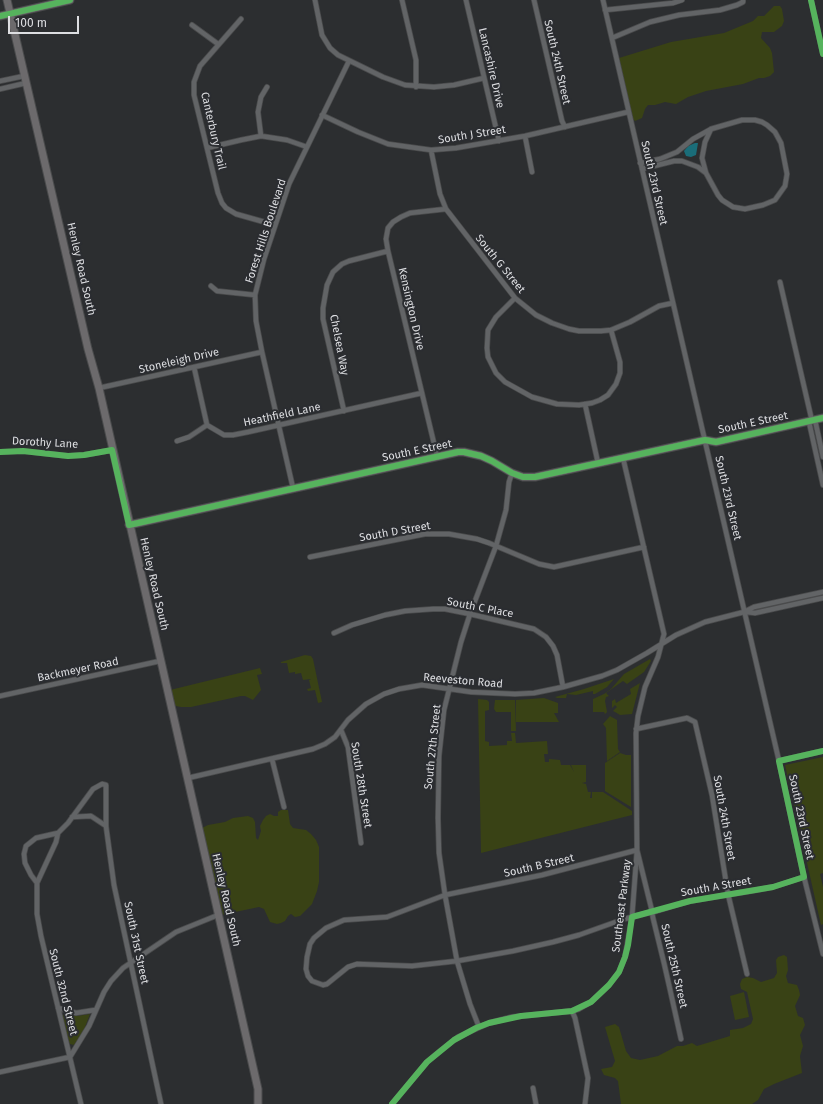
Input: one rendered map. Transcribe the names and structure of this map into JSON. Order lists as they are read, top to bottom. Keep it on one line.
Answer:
{"streets":{"street":["South 24th Street","Lancashire Drive","Canterbury Trail","South J Street","South 23rd Street","Forest Hills Boulevard","South G Street","Henley Road South","Kensington Drive","Chelsea Way","Stoneleigh Drive","Heathfield Lane","South E Street","Dorothy Lane","South D Street","South C Place","Backmeyer Road","Reeveston Road","South 27th Street","South 28th Street","South B Street","South A Street","Southeast Parkway","South 31st Street","South 25th Street","South 32nd Street"]},"crossings":[["South 24th Street","South J Street"],["South 24th Street","South A Street"],["South 24th Street","Southeast Parkway"],["Lancashire Drive","South J Street"],["Canterbury Trail","Forest Hills Boulevard"],["South J Street","South 23rd Street"],["South J Street","Forest Hills Boulevard"],["South J Street","South G Street"],["South 23rd Street","South G Street"],["South 23rd Street","South E Street"],["South 23rd Street","Reeveston Road"],["South 23rd Street","South A Street"],["Forest Hills Boulevard","Stoneleigh Drive"],["Forest Hills Boulevard","Heathfield Lane"],["Forest Hills Boulevard","South E Street"],["South G Street","Kensington Drive"],["Henley Road South","Stoneleigh Drive"],["Henley Road South","South E Street"],["Henley Road South","Dorothy Lane"],["Henley Road South","Backmeyer Road"],["Henley Road South","Reeveston Road"],["Kensington Drive","Chelsea Way"],["Kensington Drive","Heathfield Lane"],["Kensington Drive","South E Street"],["Chelsea Way","Heathfield Lane"],["South E Street","South 27th Street"],["South D Street","South 27th Street"],["South C Place","Reeveston Road"],["South C Place","South 27th Street"],["Reeveston Road","South 27th Street"],["Reeveston Road","South 28th Street"],["Reeveston Road","Southeast Parkway"],["South 27th Street","South B Street"],["South 27th Street","South A Street"],["South 27th Street","Southeast Parkway"],["South B Street","South A Street"],["South B Street","Southeast Parkway"],["South B Street","South 25th Street"],["South A Street","Southeast Parkway"],["South A Street","South 25th Street"],["Southeast Parkway","South 25th Street"],["South 31st Street","South 32nd Street"]],"scale_bar":"100 m"}
